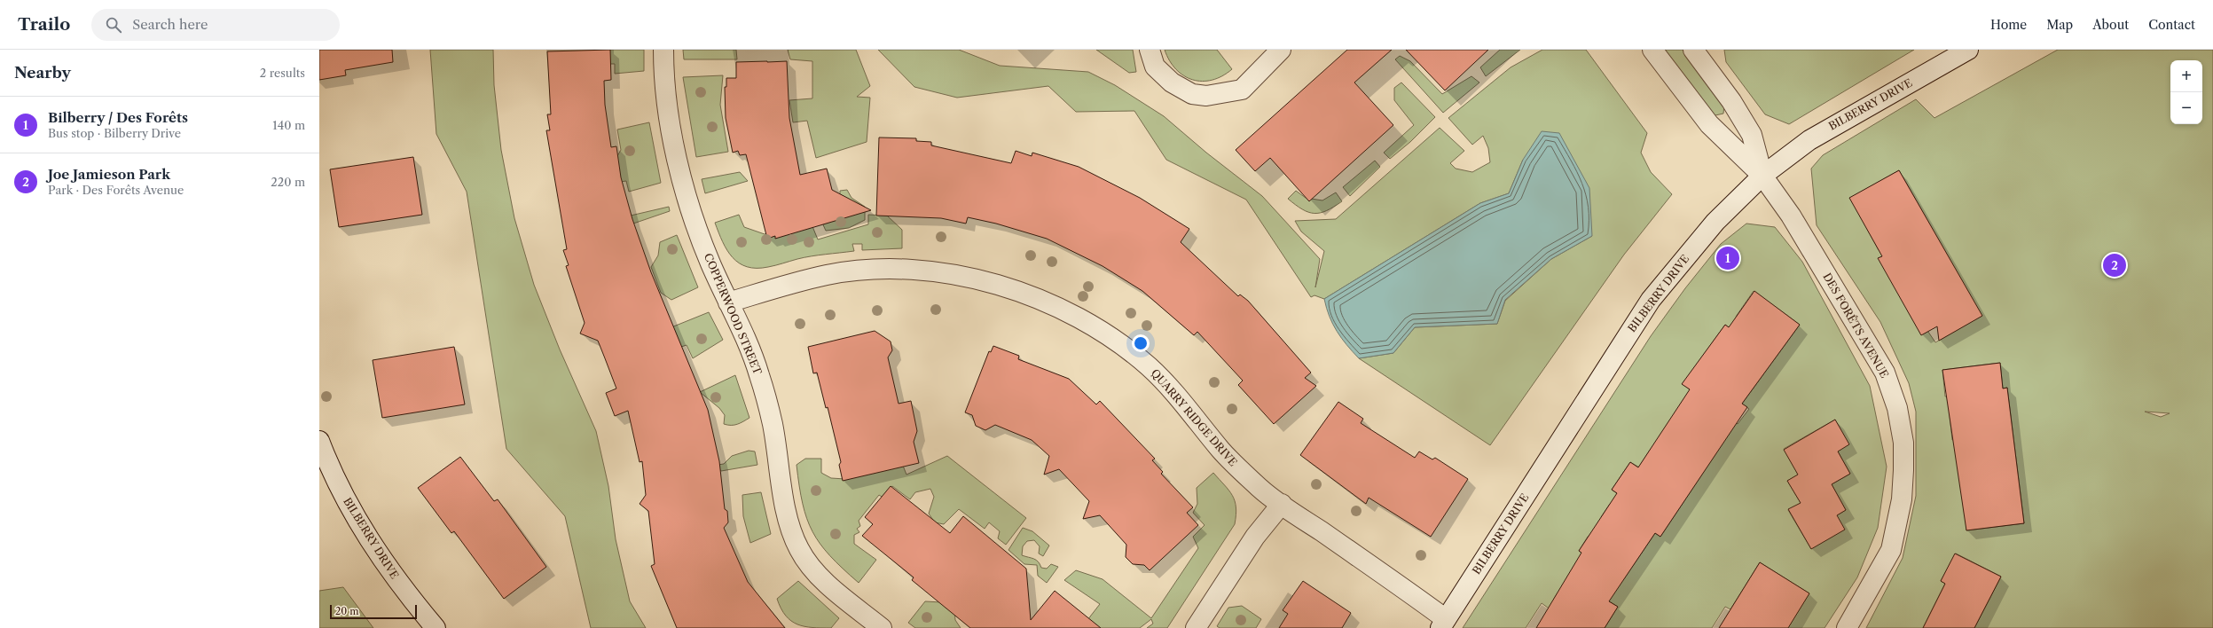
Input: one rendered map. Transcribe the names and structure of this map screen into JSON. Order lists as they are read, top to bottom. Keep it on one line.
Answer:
{"streets":{"street":["BILBERRY DRIVE","COPPERWOOD STREET","DES FORÊTS AVENUE","QUARRY RIDGE DRIVE"]},"crossings":[["BILBERRY DRIVE","DES FORÊTS AVENUE"],["BILBERRY DRIVE","QUARRY RIDGE DRIVE"],["COPPERWOOD STREET","QUARRY RIDGE DRIVE"]],"scale_bar":"20 m","page":{"header":"Trailo","search":"Search here","nav":["Home","Map","About","Contact"],"heading":["Nearby","2 results"],"map_buttons":["+","−"],"list":[{"mark":"1","name":"Bilberry / Des Forêts","note":"Bus stop · Bilberry Drive","value":"140 m"},{"mark":"2","name":"Joe Jamieson Park","note":"Park · Des Forêts Avenue","value":"220 m"}],"pins":["1","2"],"scale":"20 m"}}
